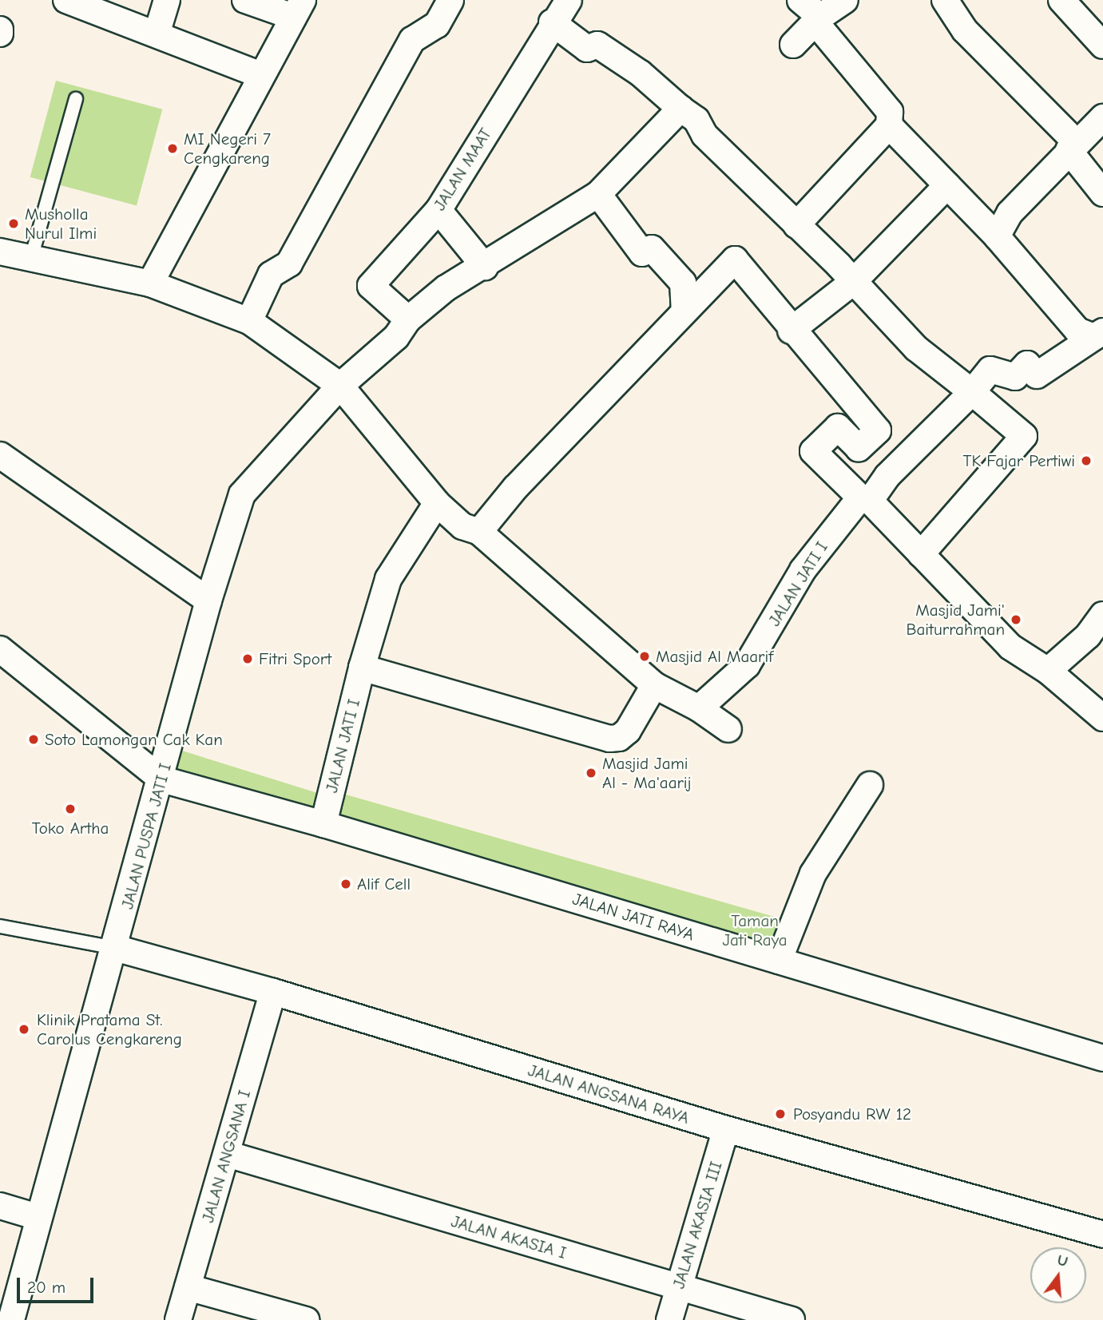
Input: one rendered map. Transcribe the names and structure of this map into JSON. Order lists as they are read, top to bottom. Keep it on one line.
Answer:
{"streets":{"street":["JALAN MAAT","JALAN JATI I","JALAN PUSPA JATI I","JALAN JATI RAYA","JALAN ANGSANA RAYA","JALAN ANGSANA I","JALAN AKASIA III","JALAN AKASIA I"]},"crossings":[["JALAN JATI I","JALAN JATI RAYA"],["JALAN PUSPA JATI I","JALAN JATI RAYA"],["JALAN PUSPA JATI I","JALAN ANGSANA RAYA"],["JALAN ANGSANA RAYA","JALAN ANGSANA I"],["JALAN ANGSANA RAYA","JALAN AKASIA III"],["JALAN ANGSANA I","JALAN AKASIA I"],["JALAN AKASIA III","JALAN AKASIA I"]],"parks":["Taman Jati Raya"],"places":["MI Negeri 7 Cengkareng","Musholla Nurul Ilmi","TK Fajar Pertiwi","Masjid Jami' Baiturrahman","Masjid Al Maarif","Fitri Sport","Soto Lamongan Cak Kan","Masjid Jami Al - Ma'aarij","Toko Artha","Alif Cell","Klinik Pratama St. Carolus Cengkareng","Posyandu RW 12"],"scale_bar":"20 m","north":"top"}
